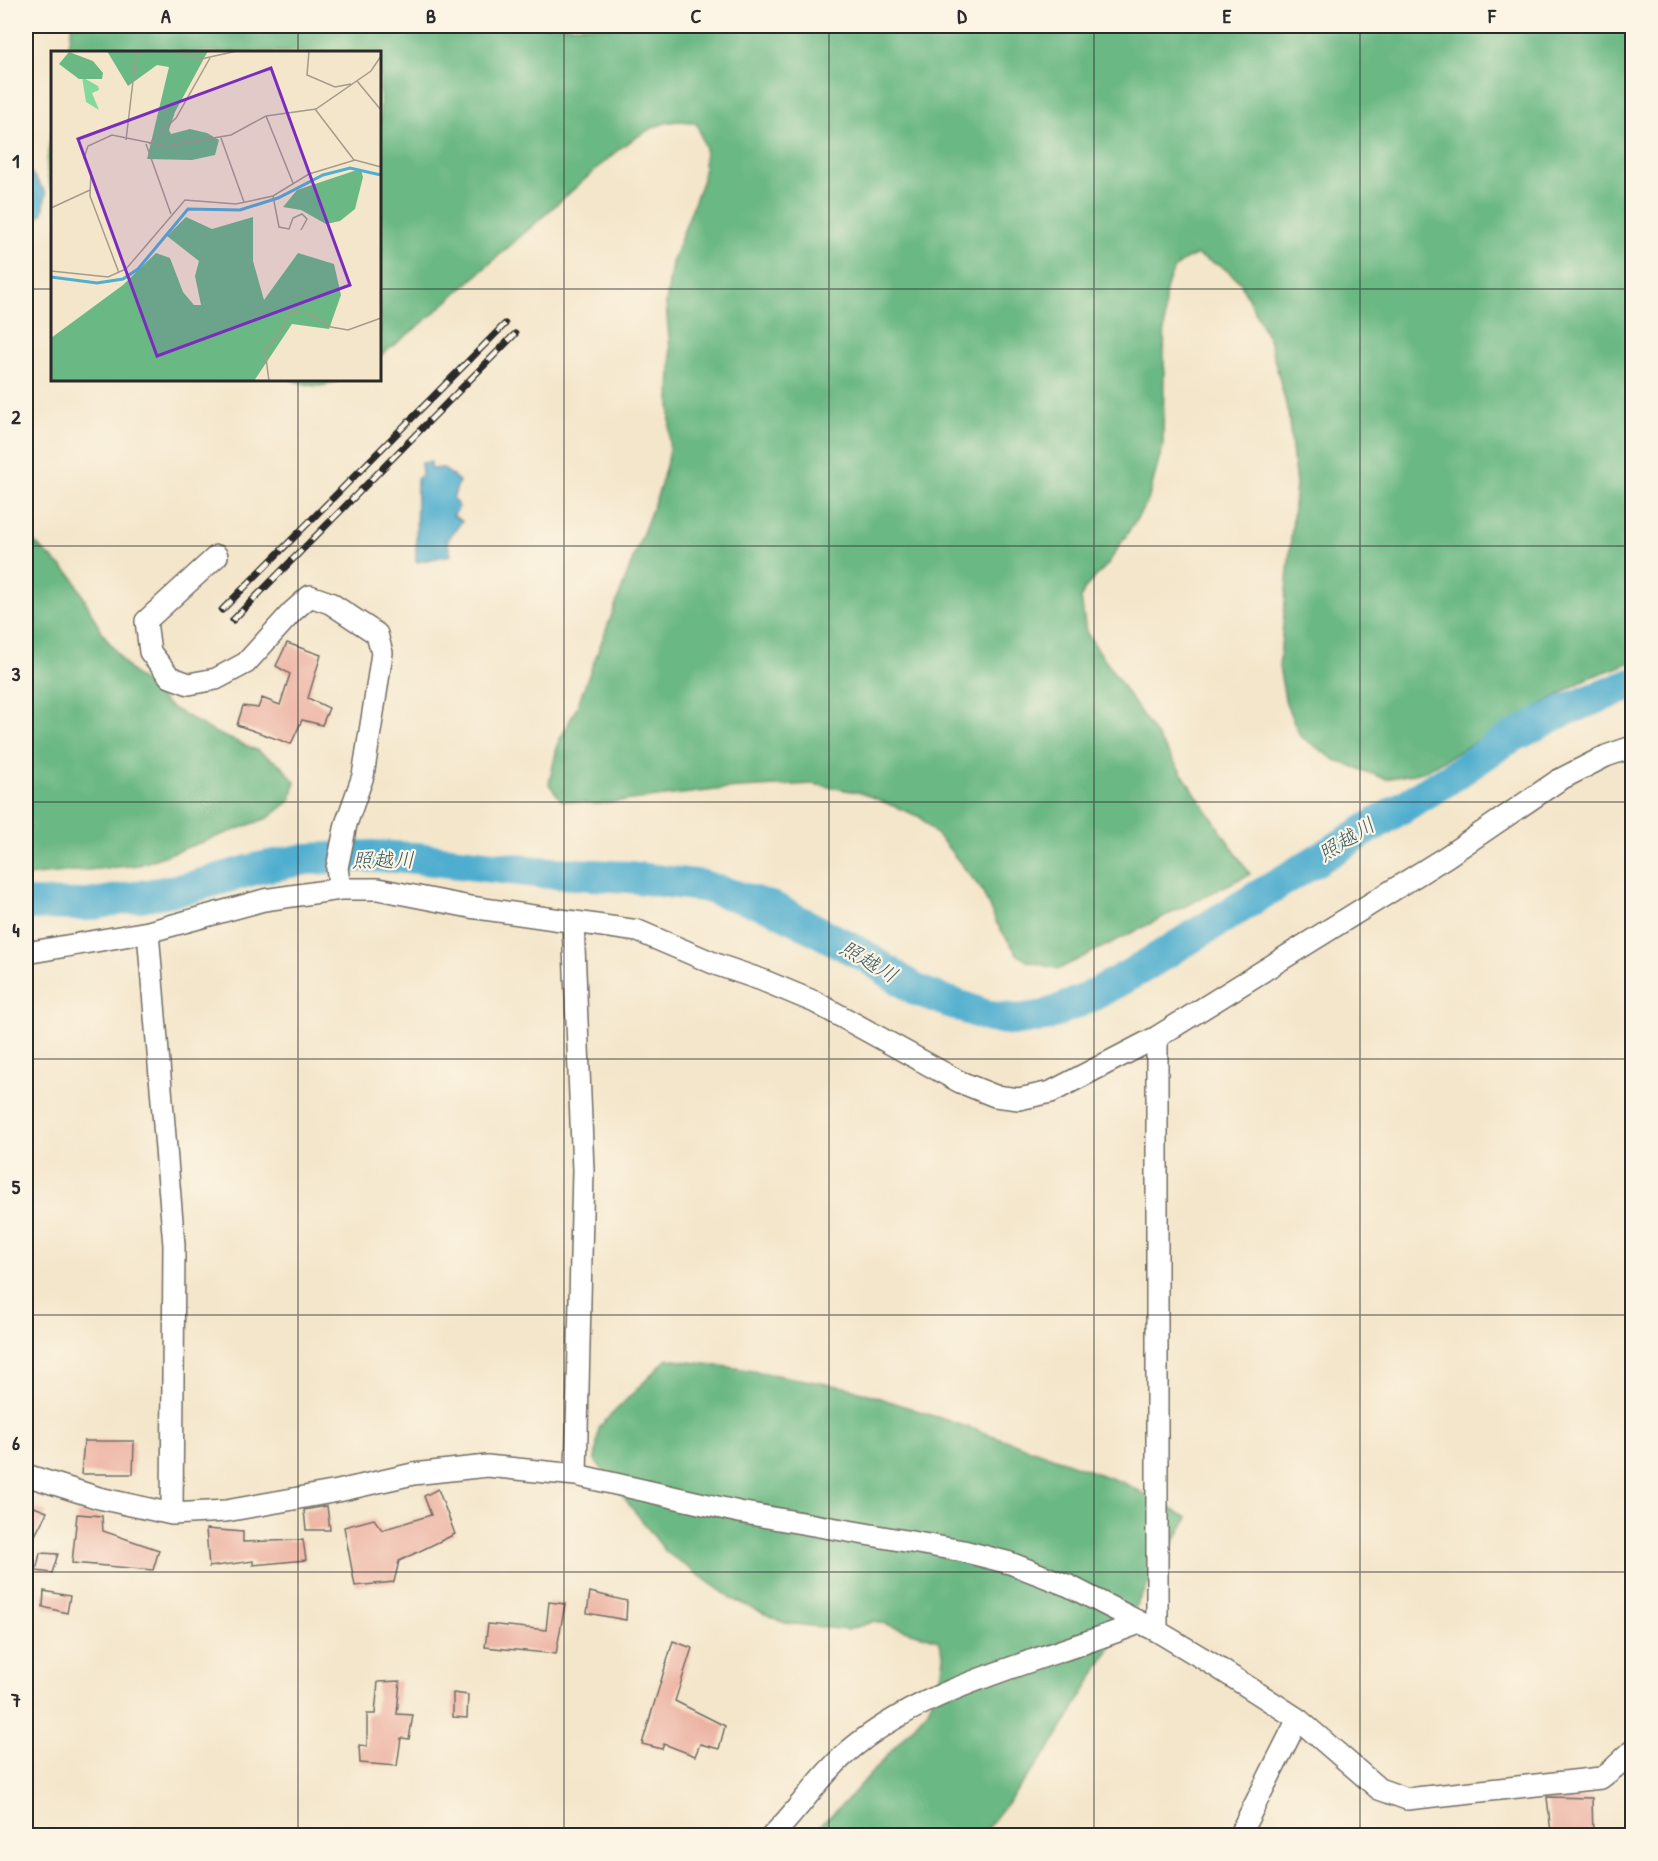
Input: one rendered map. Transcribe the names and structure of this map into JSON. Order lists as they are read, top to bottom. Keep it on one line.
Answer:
{"water":["照越川"],"grid":{"columns":["A","B","C","D","E","F"],"rows":["1","2","3","4","5","6","7"]}}
